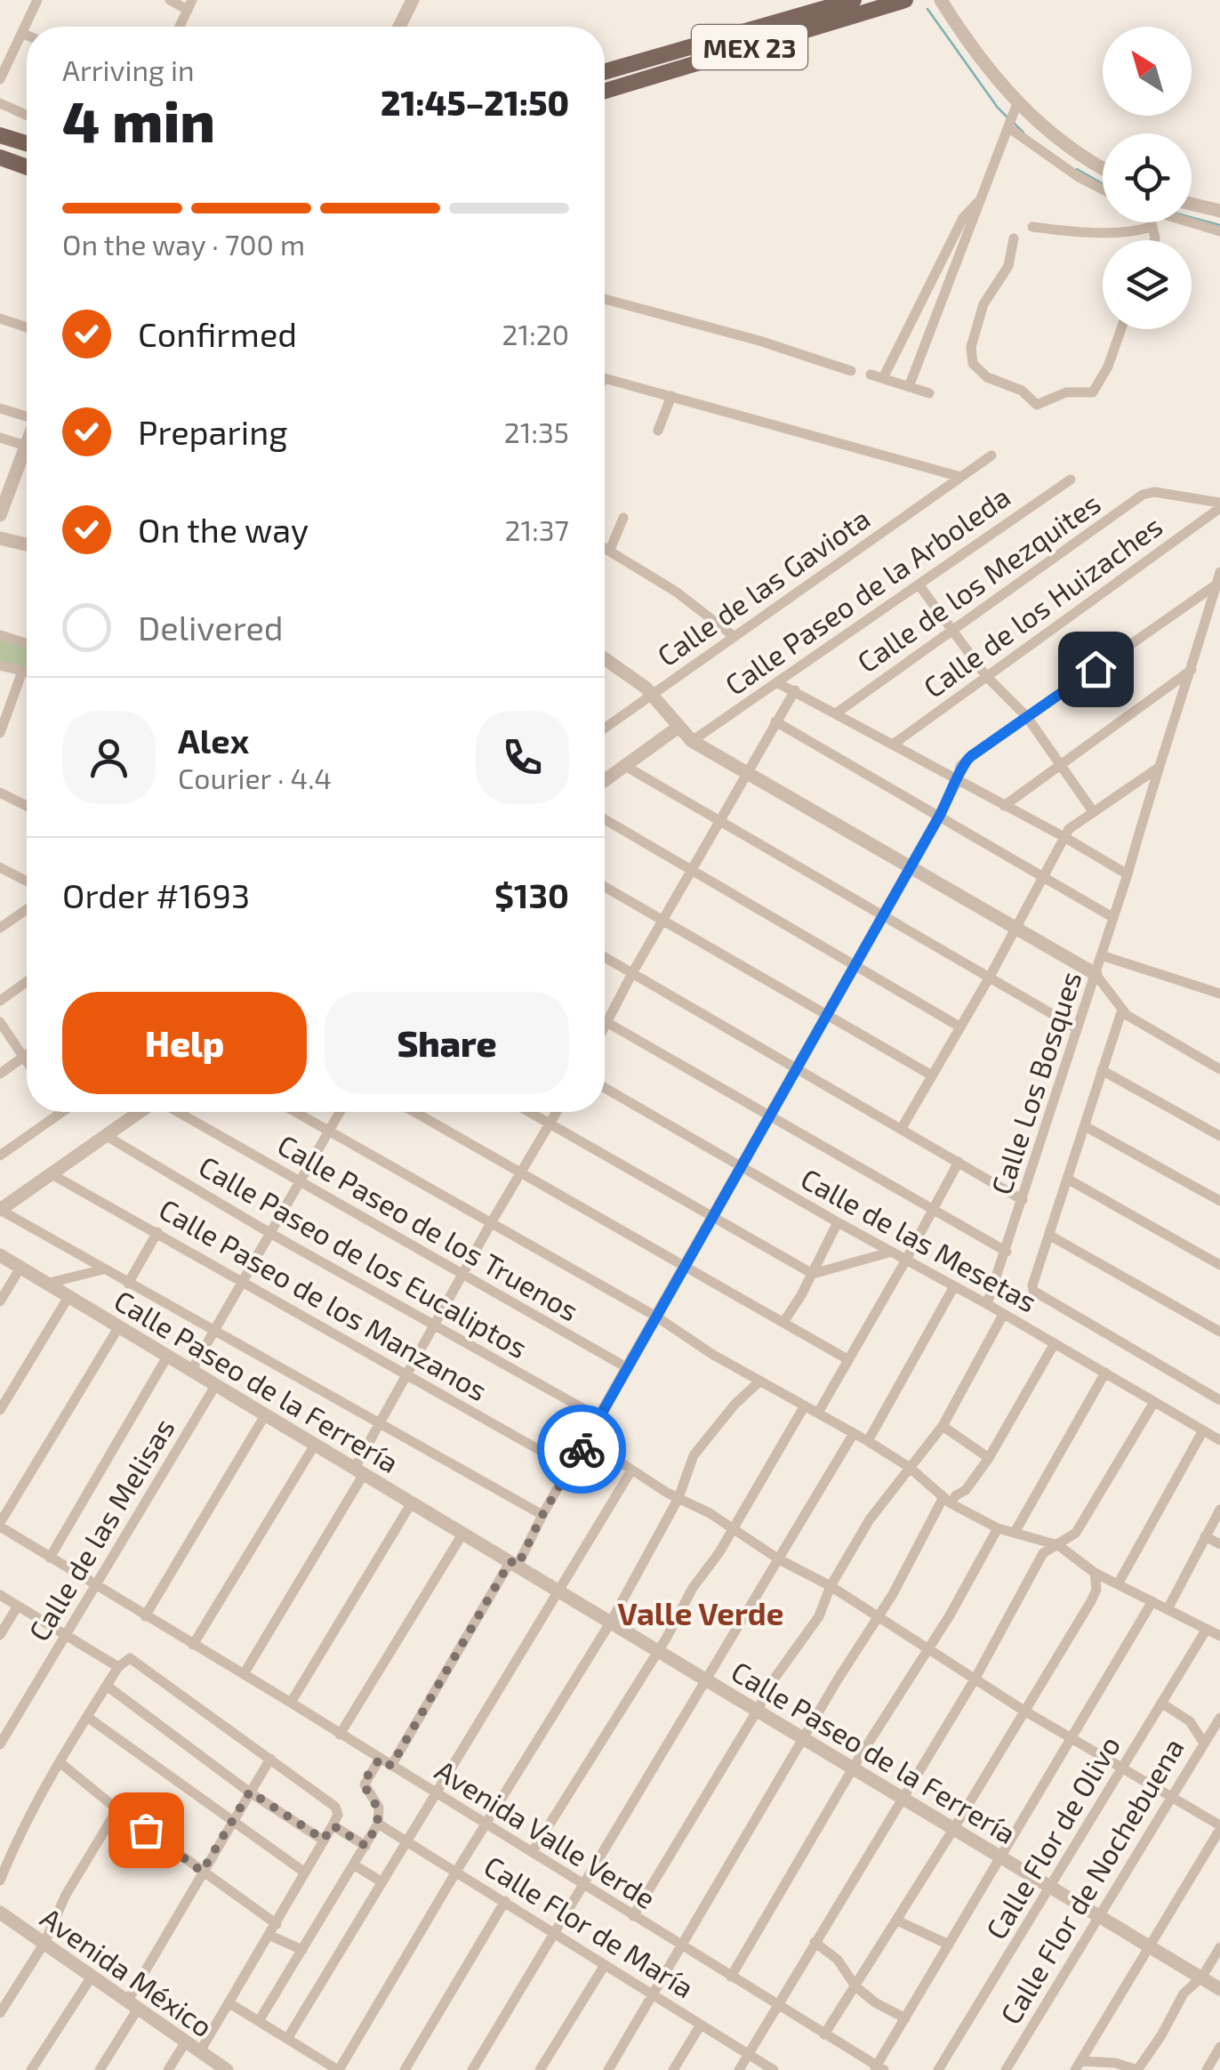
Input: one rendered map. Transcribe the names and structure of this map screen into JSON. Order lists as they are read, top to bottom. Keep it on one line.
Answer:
{"streets":{"main road":["MEX 23"],"street":["Calle de los Mezquites","Calle de las Gaviota","Calle Paseo de la Arboleda","Calle de los Huizaches","Calle Los Bosques","Calle Paseo de los Truenos","Calle de las Mesetas","Calle Paseo de los Eucaliptos","Calle Paseo de los Manzanos","Calle Paseo de la Ferrería","Calle de las Melisas","Avenida Valle Verde","Calle Flor de Olivo","Calle Flor de Nochebuena","Calle Flor de María","Avenida México"]},"crossings":[["Calle de los Mezquites","Calle de los Huizaches"],["Calle Los Bosques","Calle de las Mesetas"],["Calle Paseo de la Ferrería","Calle de las Melisas"],["Calle Paseo de la Ferrería","Calle Flor de Olivo"],["Calle Paseo de la Ferrería","Calle Flor de Nochebuena"],["Calle de las Melisas","Avenida Valle Verde"]],"districts":["Valle Verde"],"north":"top left","page":{"heading":["4 min","Arriving in","21:45–21:50"],"panel":["Alex","Courier · 4.4","Order #1693","$130"],"bar":"On the way · 700 m","list":[["Confirmed","21:20"],["Preparing","21:35"],["On the way","21:37"],"Delivered"],"buttons":["Help","Share"]}}
